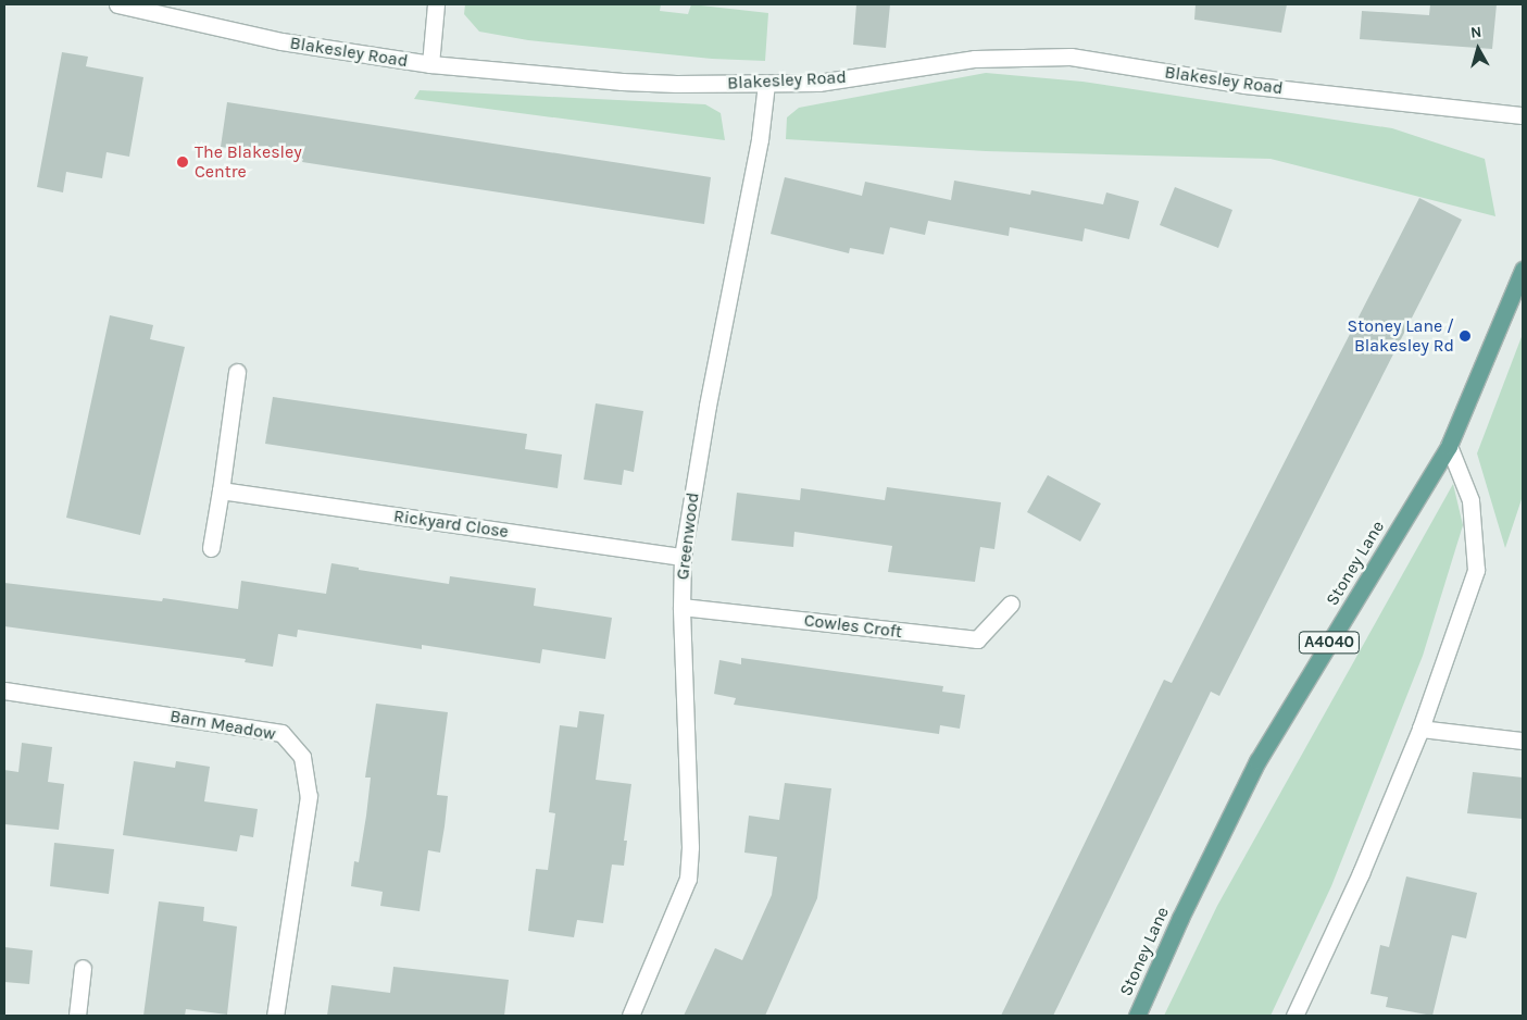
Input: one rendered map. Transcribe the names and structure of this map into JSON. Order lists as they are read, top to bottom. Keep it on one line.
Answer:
{"streets":{"main road":["Stoney Lane","A4040"],"street":["Blakesley Road","Rickyard Close","Greenwood","Cowles Croft","Barn Meadow"]},"crossings":[["Blakesley Road","Greenwood"],["Rickyard Close","Greenwood"],["Greenwood","Cowles Croft"]],"places":["The Blakesley Centre","Stoney Lane / Blakesley Rd"],"north":"top"}
